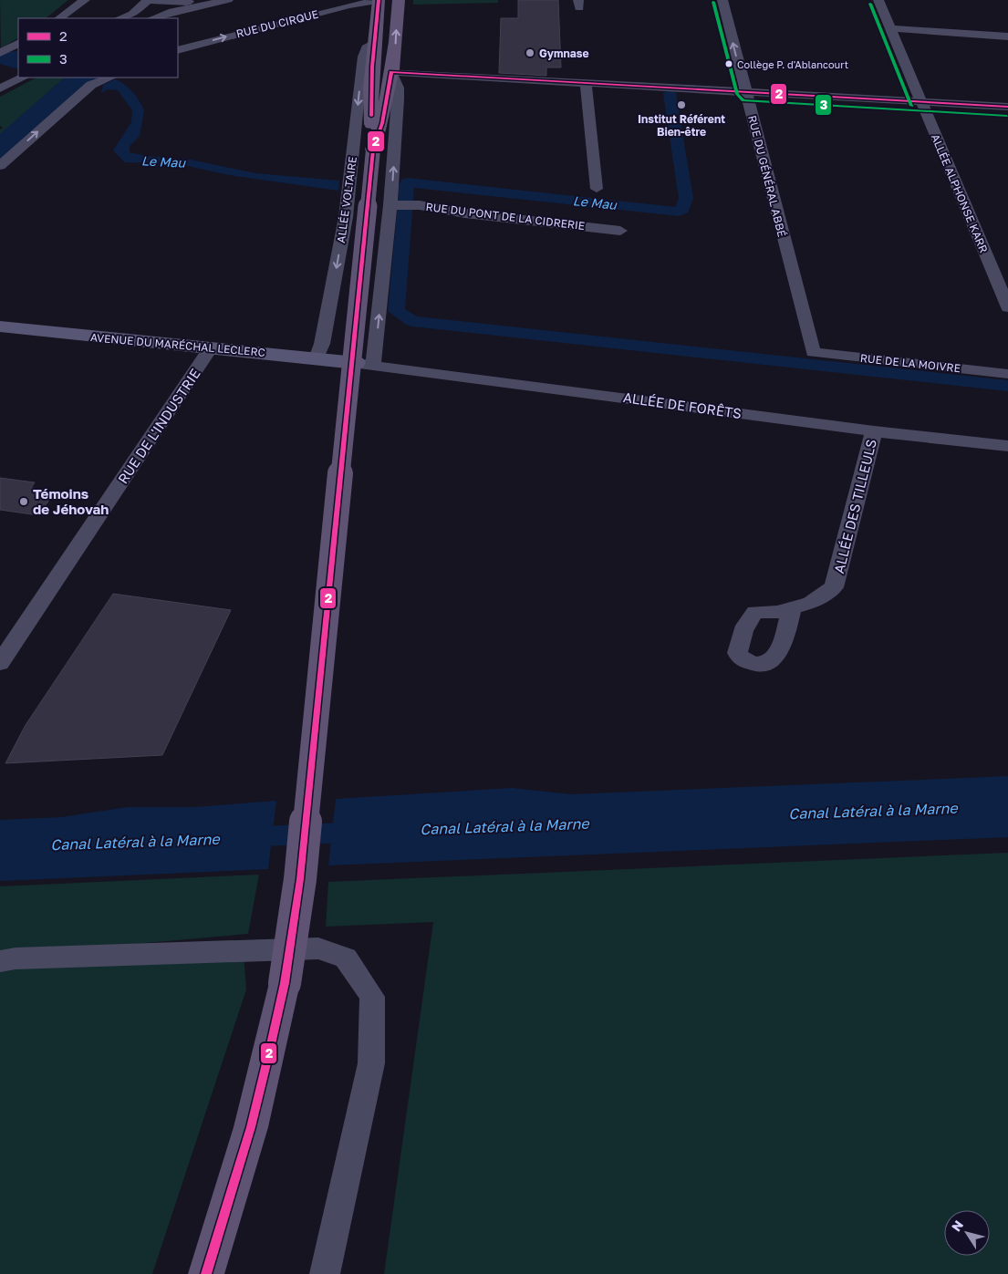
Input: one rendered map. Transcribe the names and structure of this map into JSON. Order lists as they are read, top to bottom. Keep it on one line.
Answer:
{"streets":{"main road":["ALLÉE VOLTAIRE","AVENUE DU MARÉCHAL LECLERC"],"street":["RUE DU CIRQUE","RUE DU GÉNÉRAL ABBÉ","ALLÉE ALPHONSE KARR","RUE DU PONT DE LA CIDRERIE","RUE DE LA MOIVRE","ALLÉE DE FORÊTS","RUE DE L'INDUSTRIE","ALLÉE DES TILLEULS"]},"crossings":[["RUE DU CIRQUE","ALLÉE VOLTAIRE"],["RUE DU GÉNÉRAL ABBÉ","RUE DE LA MOIVRE"],["ALLÉE VOLTAIRE","RUE DU PONT DE LA CIDRERIE"],["ALLÉE VOLTAIRE","AVENUE DU MARÉCHAL LECLERC"],["ALLÉE VOLTAIRE","ALLÉE DE FORÊTS"],["AVENUE DU MARÉCHAL LECLERC","ALLÉE DE FORÊTS"],["AVENUE DU MARÉCHAL LECLERC","RUE DE L'INDUSTRIE"],["ALLÉE DE FORÊTS","ALLÉE DES TILLEULS"]],"water":["Le Mau","Canal Latéral à la Marne"],"places":["Gymnase","Collège P. d'Ablancourt","Institut Référent Bien-être","Témoins de Jéhovah"],"lines":["transit line 2","transit line 3"],"legend":["2","3"],"north":"top left"}
